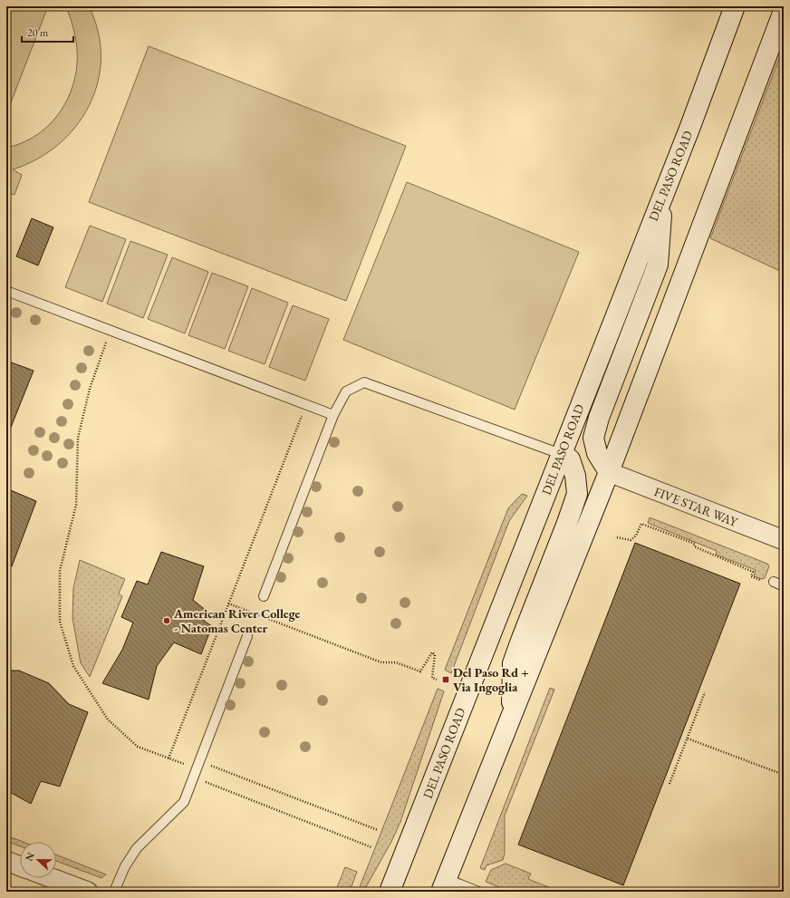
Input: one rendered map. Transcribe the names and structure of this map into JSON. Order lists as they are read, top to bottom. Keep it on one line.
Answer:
{"streets":{"main road":["DEL PASO ROAD"],"street":["FIVE STAR WAY"]},"places":{"other":["American River College - Natomas Center"],"transit":["Del Paso Rd + Via Ingoglia"]},"scale_bar":"20 m","north":"left"}
